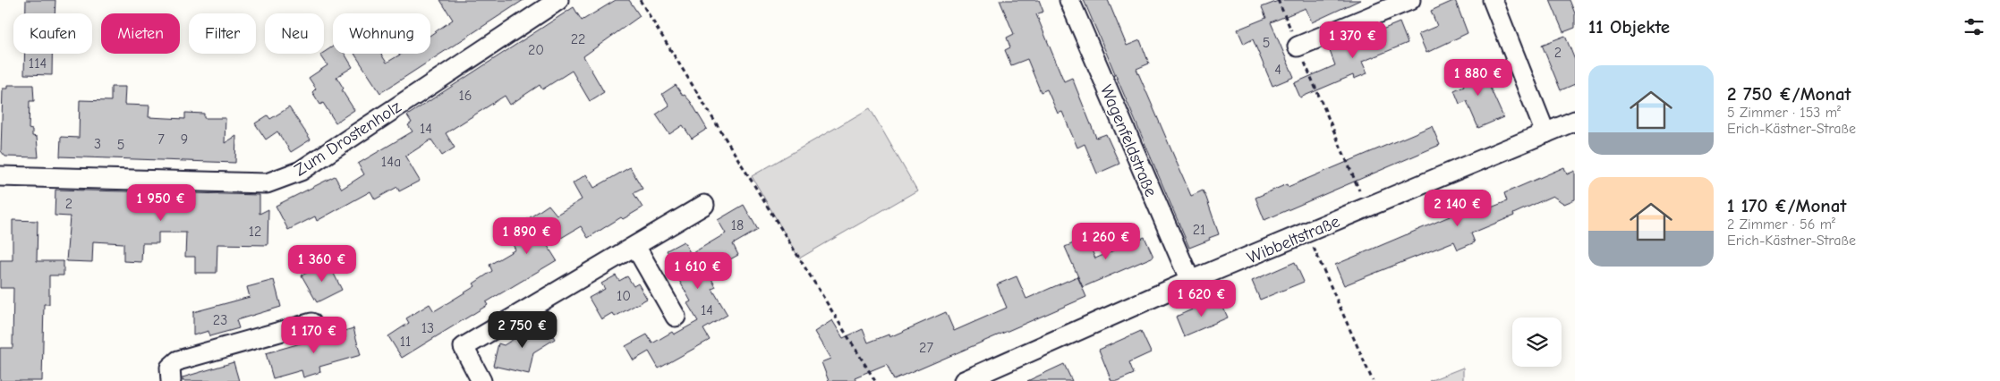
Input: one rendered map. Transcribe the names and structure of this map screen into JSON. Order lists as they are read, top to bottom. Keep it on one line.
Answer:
{"streets":{"street":["Zum Drostenholz","Wagenfeldstraße","Wibbeltstraße"]},"crossings":[["Wagenfeldstraße","Wibbeltstraße"]],"house_numbers":["22","5","20","2","114","4","16","14","7","9","3","5","14a","2","18","21","12","10","14","23","13","11","27"],"page":{"heading":"11 Objekte","chip":["Kaufen","Mieten","Filter","Neu","Wohnung"],"price":["1 370 €","1 880 €","1 950 €","2 140 €","1 890 €","1 260 €","1 360 €","1 610 €","1 620 €","2 750 €","1 170 €"],"list":[{"name":"2 750 €/Monat","note":"5 Zimmer · 153 m² · Erich-Kästner-Straße"},{"name":"1 170 €/Monat","note":"2 Zimmer · 56 m² · Erich-Kästner-Straße"}]}}
